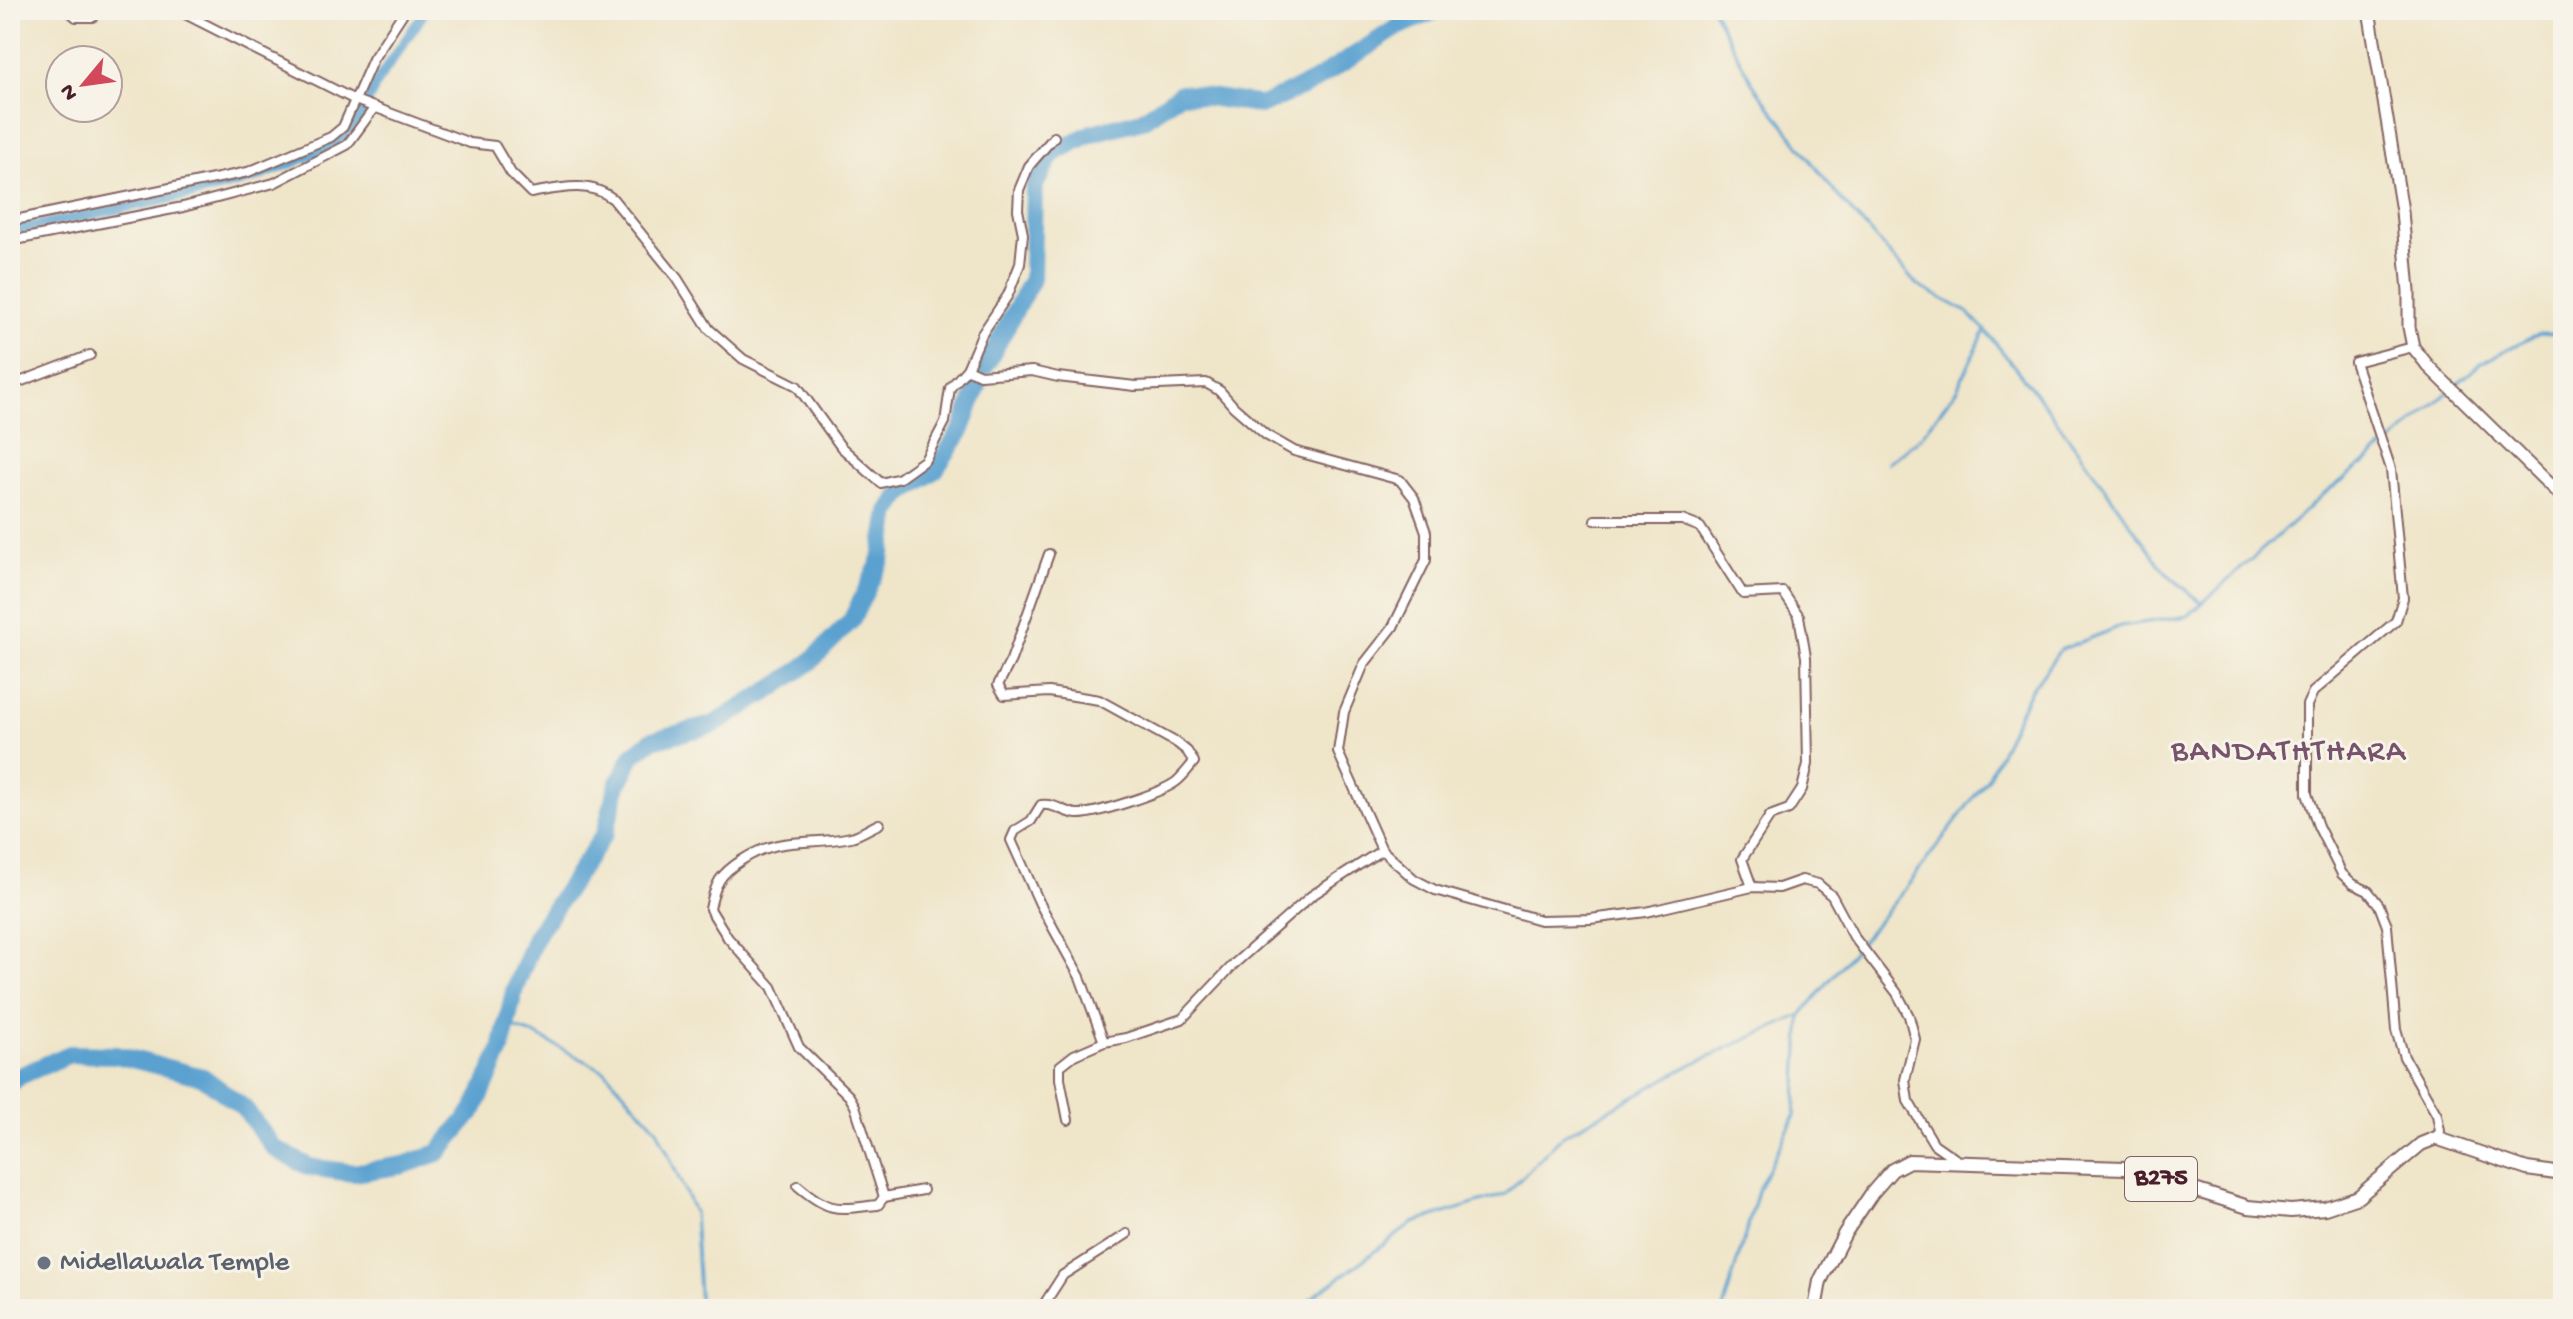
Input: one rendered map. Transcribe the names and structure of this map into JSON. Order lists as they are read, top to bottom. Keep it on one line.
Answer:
{"streets":{"main road":["B275"]},"districts":["BANDATHTHARA"],"places":["Midellawala Temple"],"north":"bottom left"}
